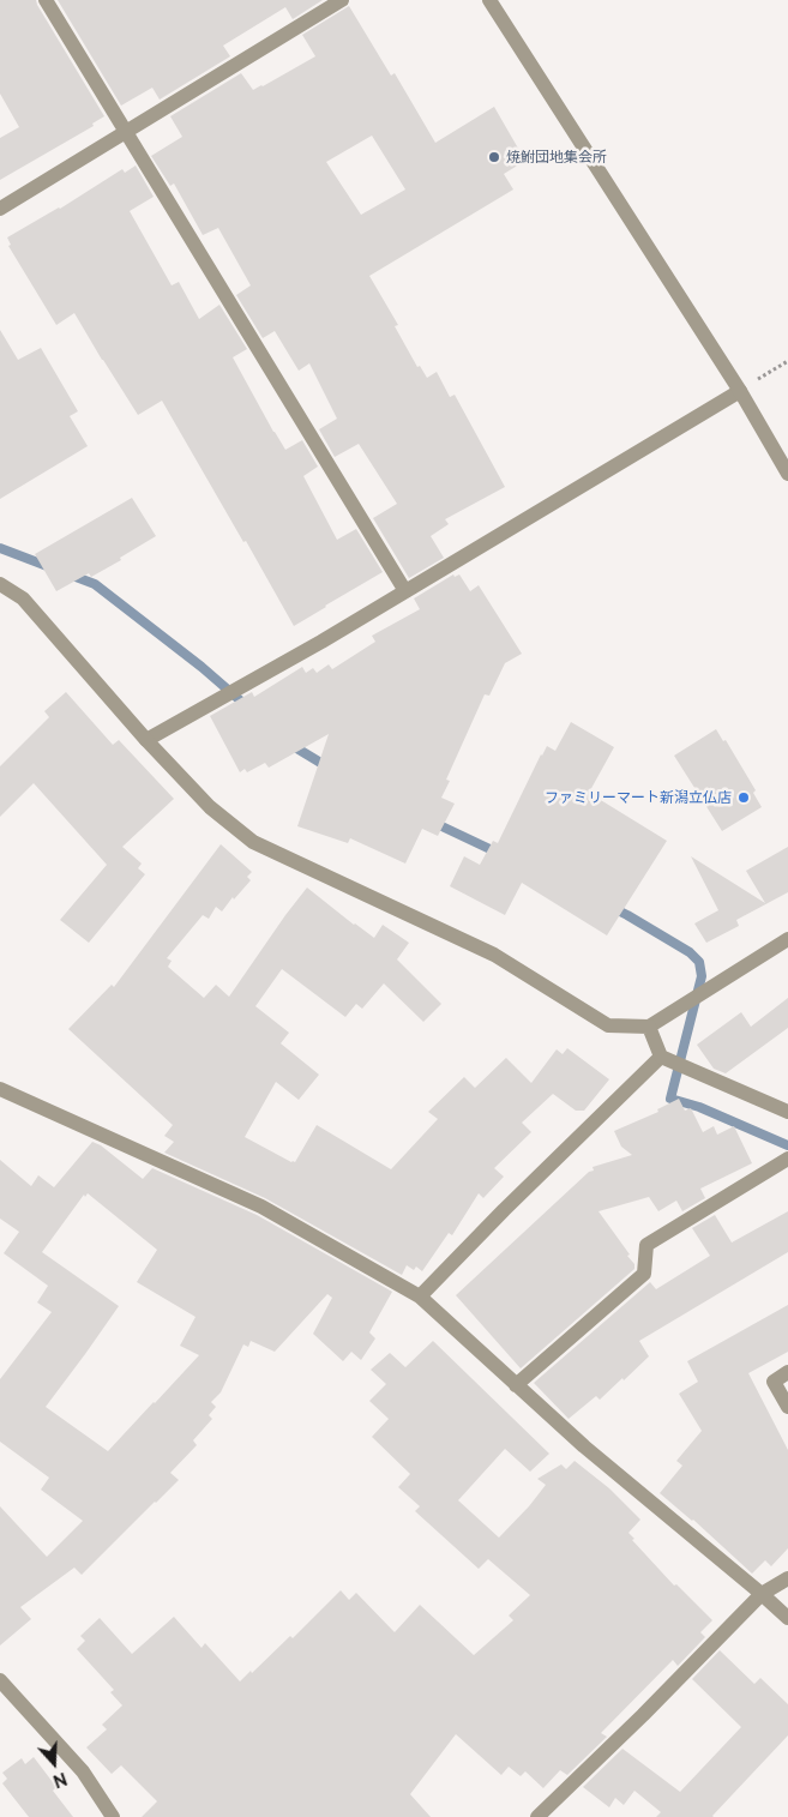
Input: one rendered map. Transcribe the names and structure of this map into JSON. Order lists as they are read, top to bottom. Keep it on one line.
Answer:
{"places":["焼鮒団地集会所","ファミリーマート新潟立仏店"],"north":"bottom"}
